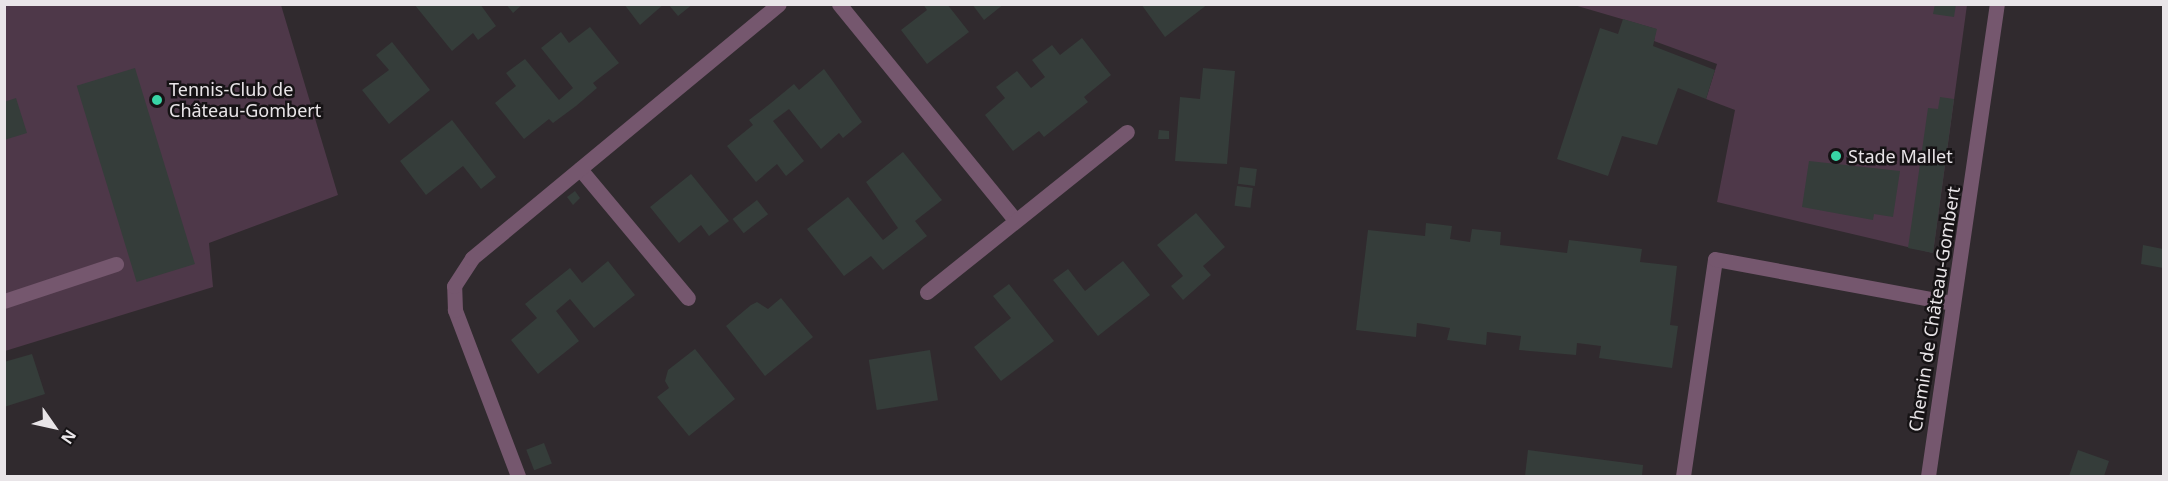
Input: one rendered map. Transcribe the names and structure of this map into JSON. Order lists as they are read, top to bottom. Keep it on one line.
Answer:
{"streets":{"street":["Chemin de Château-Gombert"]},"places":["Tennis-Club de Château-Gombert","Stade Mallet"],"north":"bottom right"}
